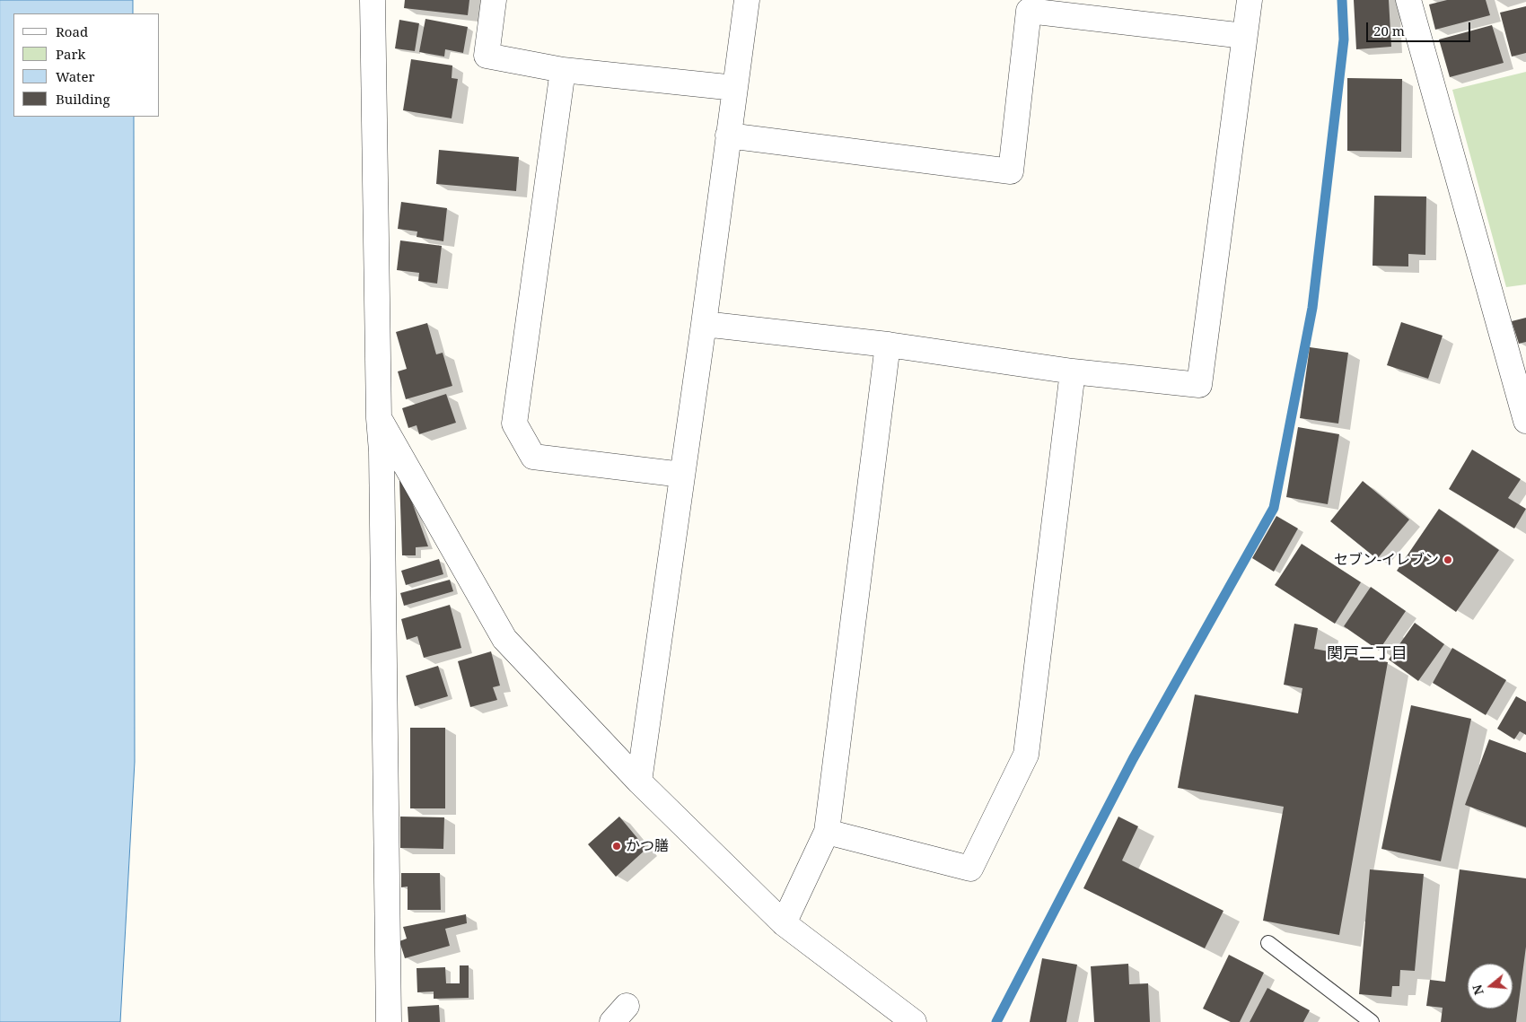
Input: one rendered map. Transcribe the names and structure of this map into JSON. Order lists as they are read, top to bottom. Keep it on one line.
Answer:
{"districts":["関戸二丁目"],"places":["セブン-イレブン","かつ膳"],"legend":["Road","Park","Water","Building"],"scale_bar":"20 m","north":"left"}
